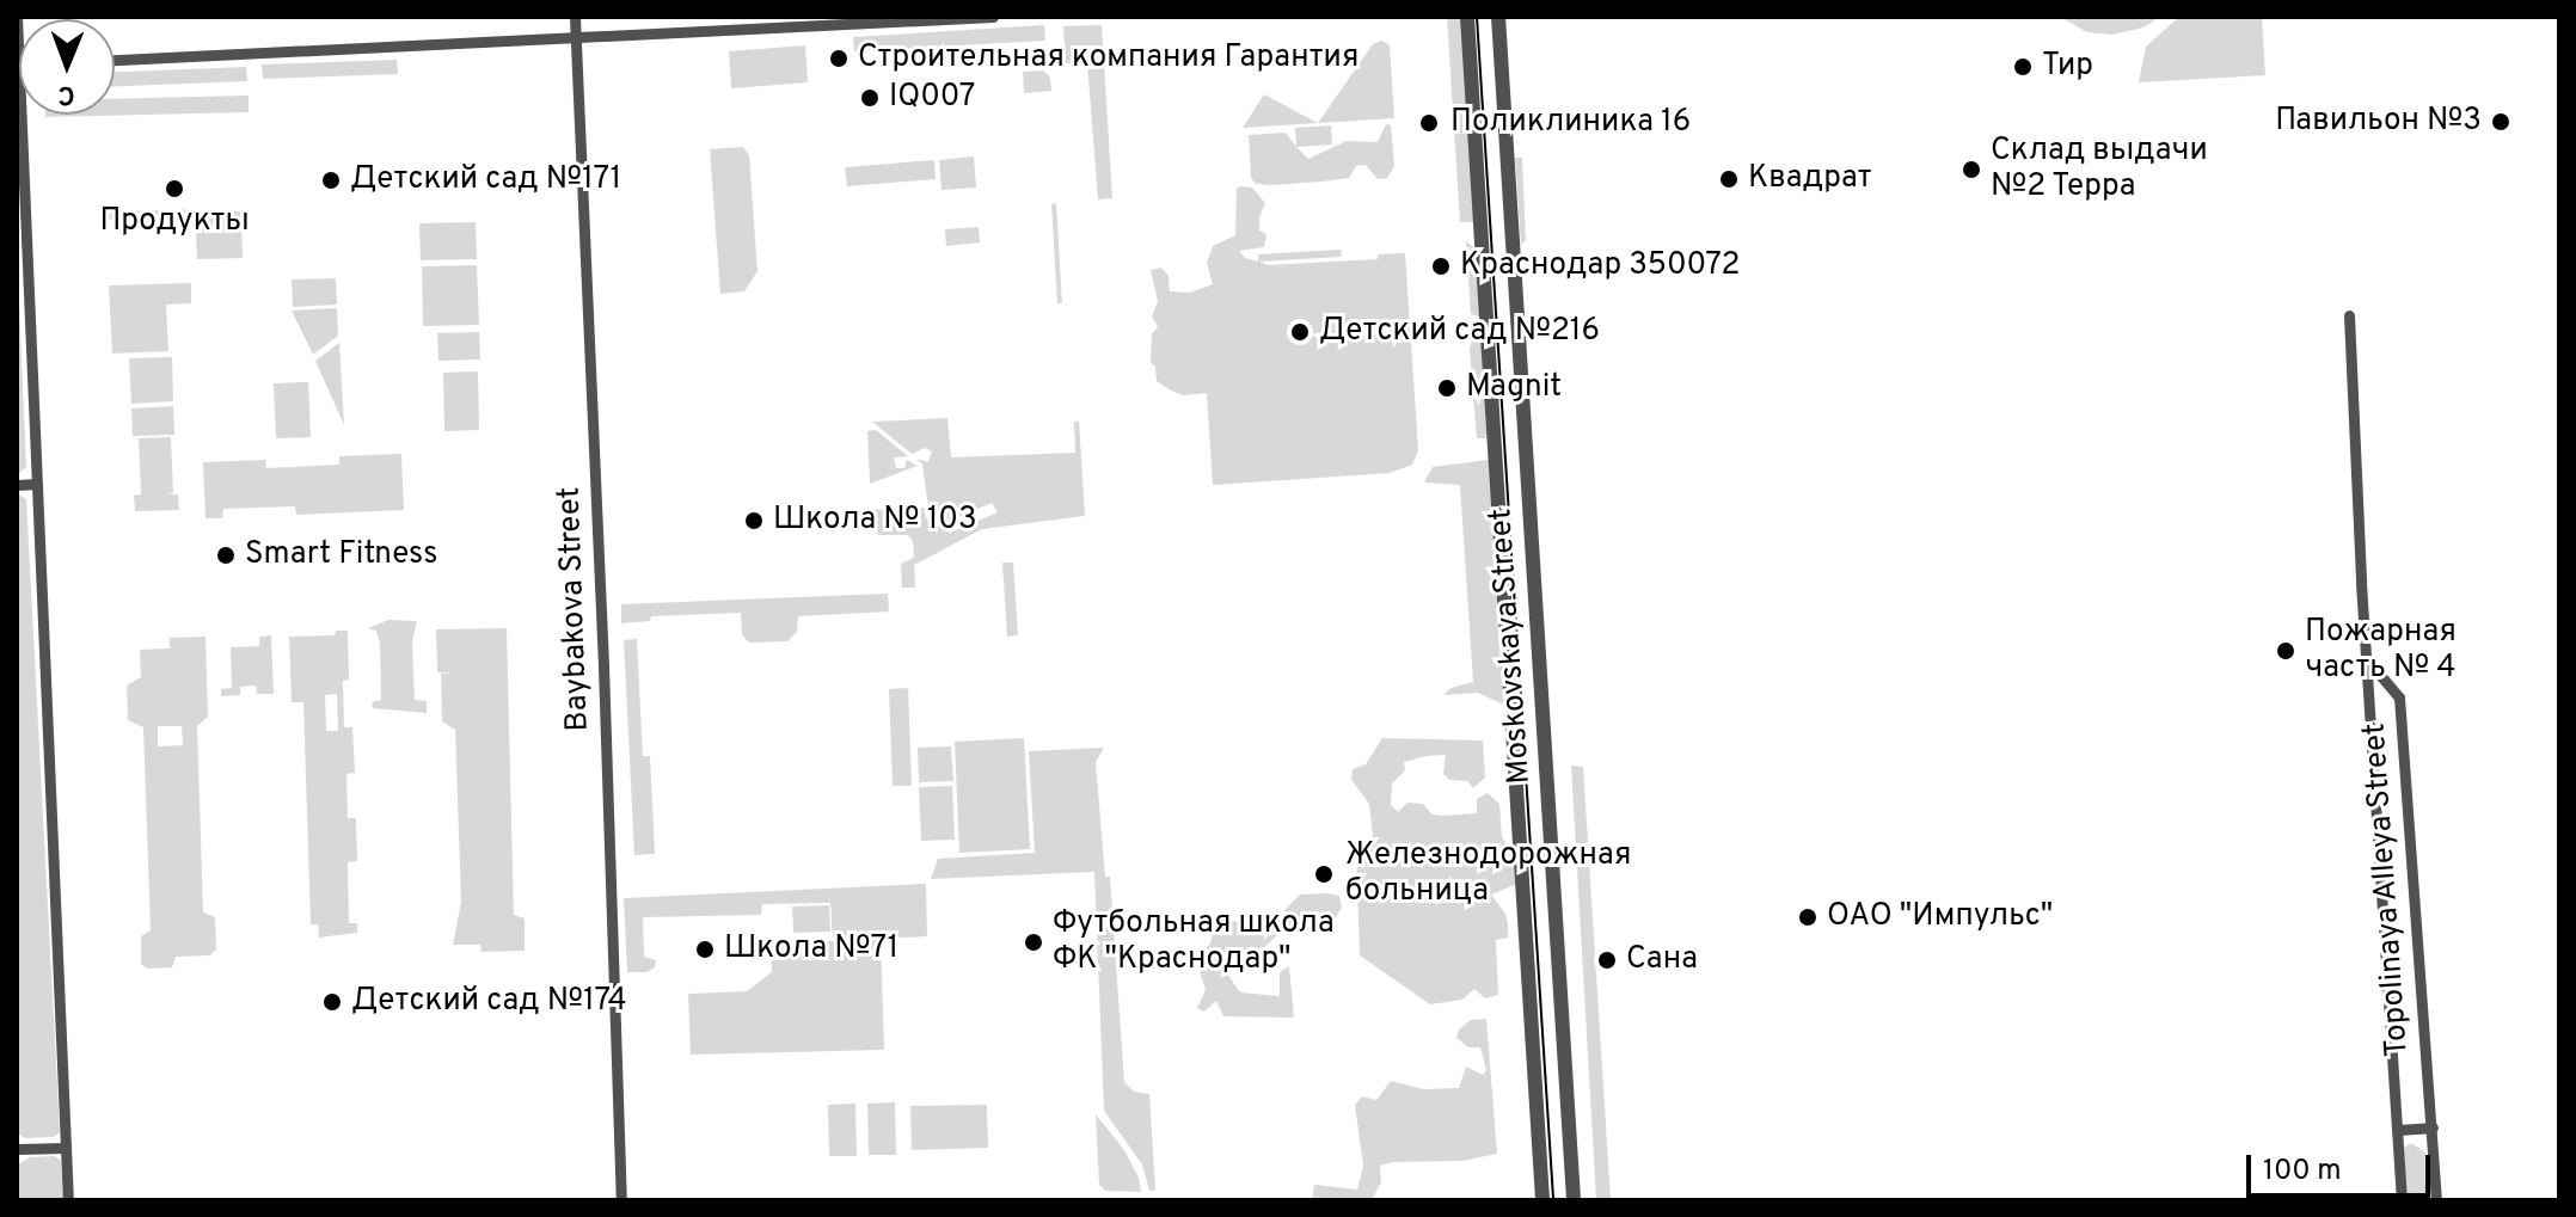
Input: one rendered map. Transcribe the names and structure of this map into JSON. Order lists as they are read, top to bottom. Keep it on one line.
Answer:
{"streets":{"street":["Baybakova Street","Moskovskaya Street","Topolinaya Alleya Street"]},"places":["Строительная компания Гарантия","Тир","IQ007","Павильон №3","Поликлиника 16","Склад выдачи №2 Терра","Квадрат","Детский сад №171","Продукты","Краснодар 350072","Детский сад №216","Magnit","Школа № 103","Smart Fitness","Пожарная часть № 4","Железнодорожная больница","ОАО \"Импульс\"","Футбольная школа ФК \"Краснодар\"","Школа №71","Сана","Детский сад №174"],"scale_bar":"100 m","north":"bottom"}
